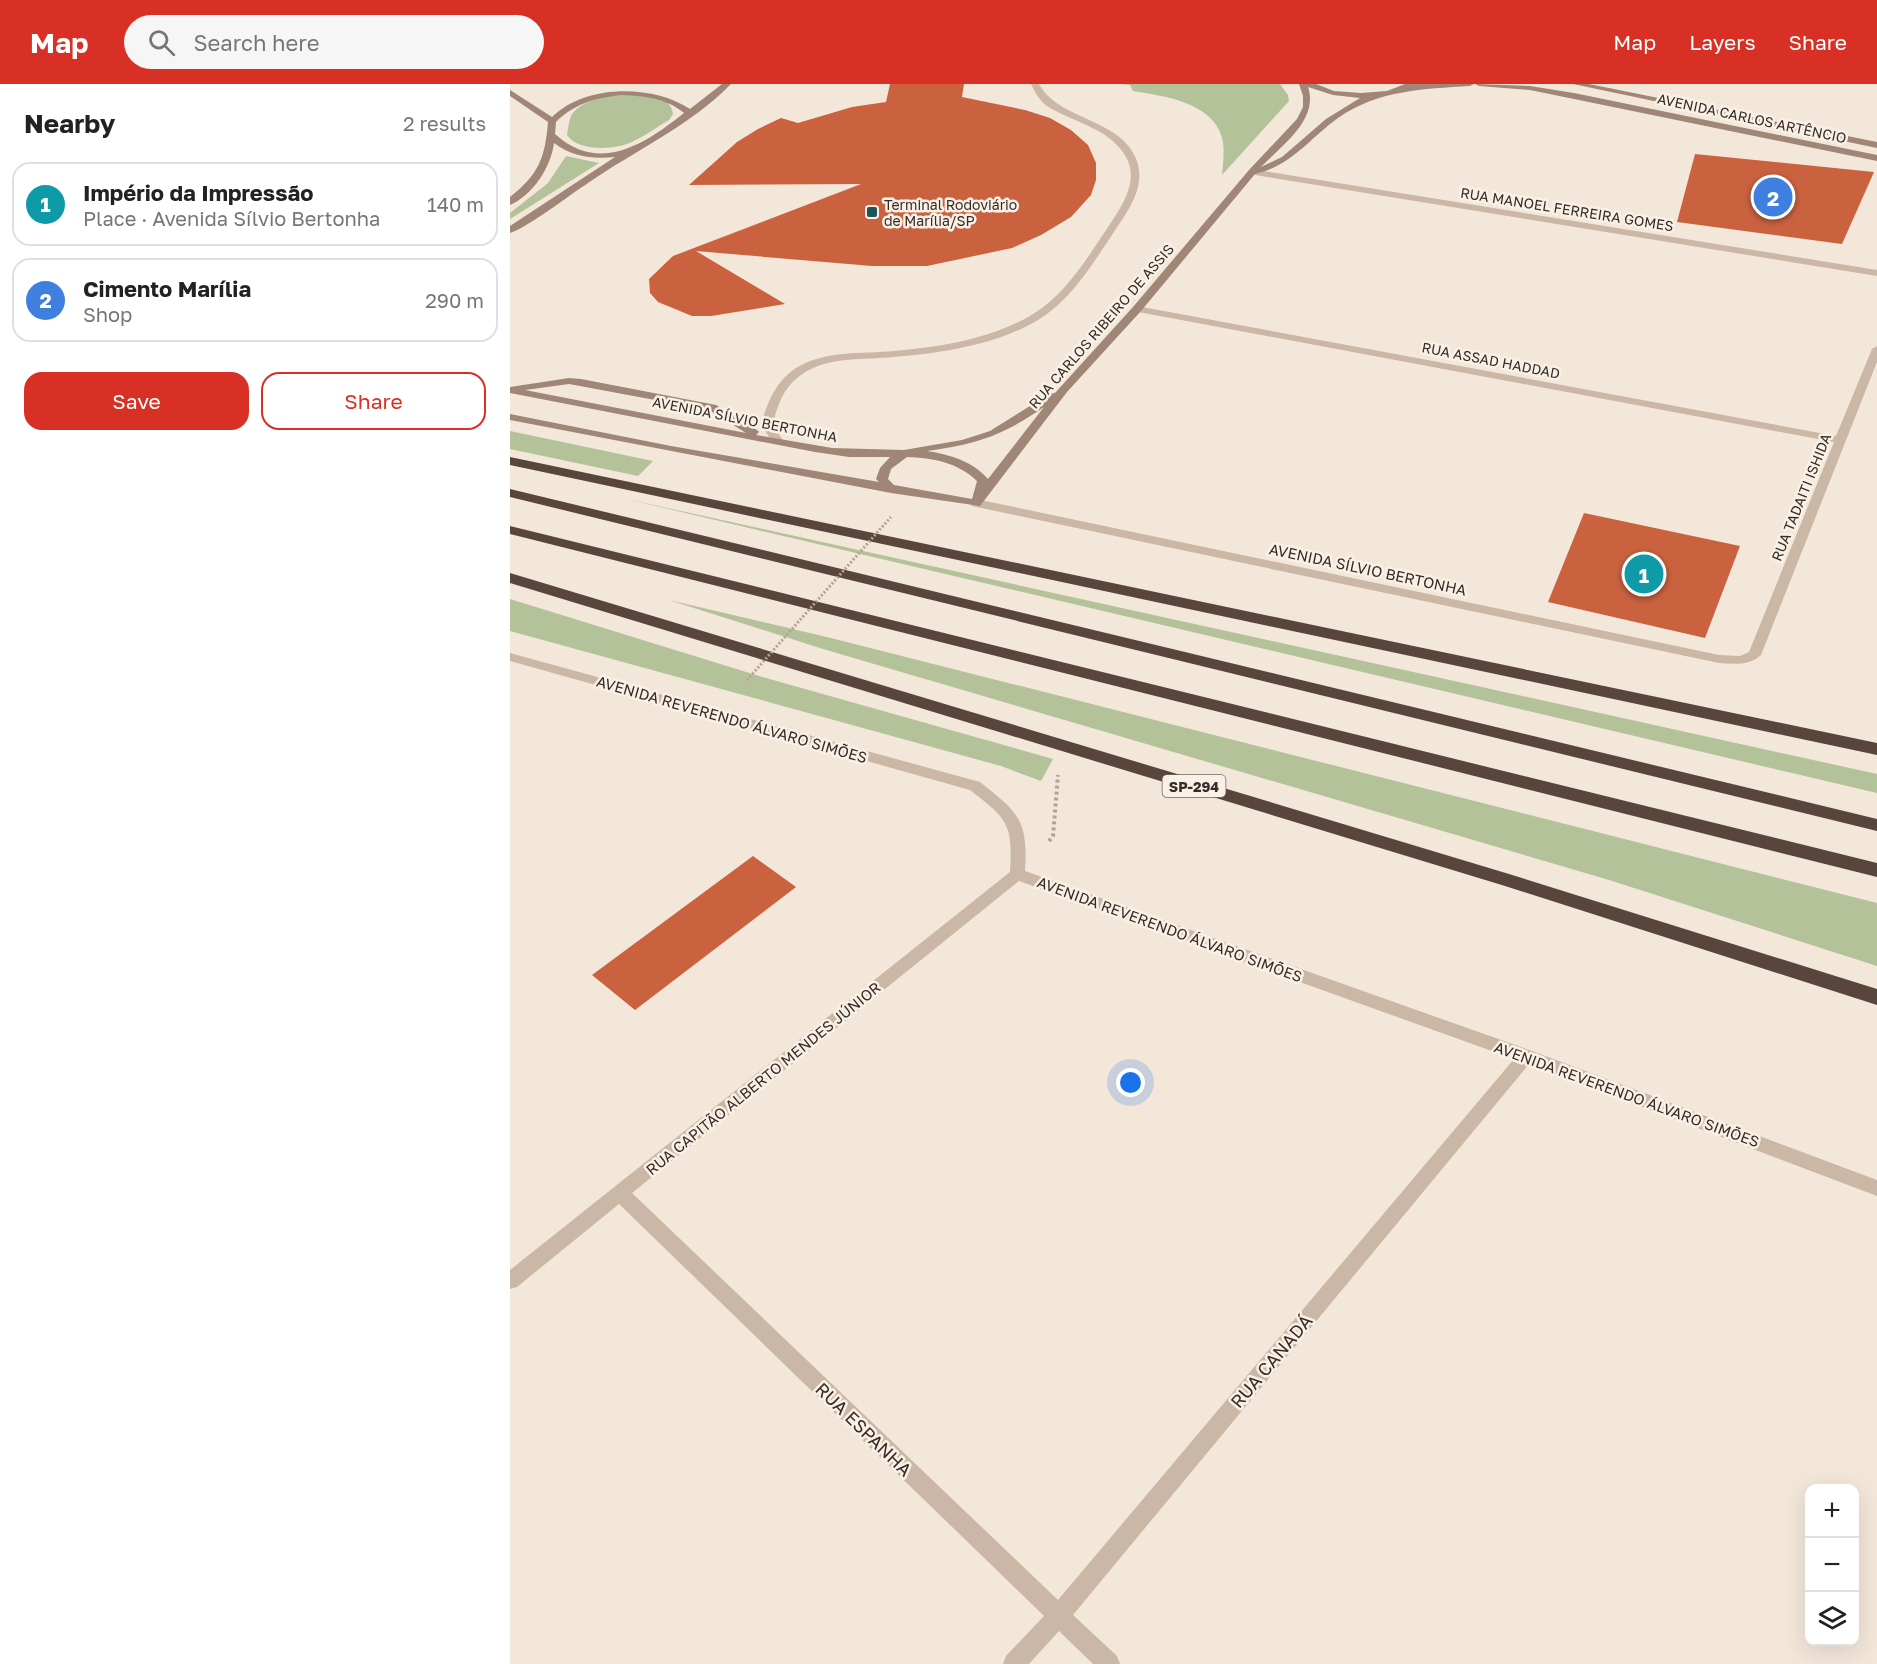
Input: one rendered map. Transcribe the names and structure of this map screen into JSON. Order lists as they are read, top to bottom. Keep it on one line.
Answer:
{"streets":{"highway":["SP-294"],"street":["AVENIDA CARLOS ARTÊNCIO","RUA MANOEL FERREIRA GOMES","RUA CARLOS RIBEIRO DE ASSIS","RUA ASSAD HADDAD","AVENIDA SÍLVIO BERTONHA","RUA TADAITI ISHIDA","AVENIDA REVERENDO ÁLVARO SIMÕES","RUA CAPITÃO ALBERTO MENDES JÚNIOR","RUA CANADÁ","RUA ESPANHA"]},"crossings":[["RUA MANOEL FERREIRA GOMES","RUA CARLOS RIBEIRO DE ASSIS"],["RUA CARLOS RIBEIRO DE ASSIS","RUA ASSAD HADDAD"],["RUA CARLOS RIBEIRO DE ASSIS","AVENIDA SÍLVIO BERTONHA"],["RUA ASSAD HADDAD","RUA TADAITI ISHIDA"],["AVENIDA SÍLVIO BERTONHA","RUA TADAITI ISHIDA"],["AVENIDA REVERENDO ÁLVARO SIMÕES","RUA CAPITÃO ALBERTO MENDES JÚNIOR"],["AVENIDA REVERENDO ÁLVARO SIMÕES","RUA CANADÁ"],["RUA CAPITÃO ALBERTO MENDES JÚNIOR","RUA ESPANHA"],["RUA CANADÁ","RUA ESPANHA"]],"places":{"transit":["Terminal Rodoviário de Marília/SP"]},"page":{"header":"Map","search":"Search here","nav":["Map","Layers","Share"],"heading":["Nearby","2 results"],"list":[{"mark":"1","name":"Império da Impressão","note":"Place · Avenida Sílvio Bertonha","value":"140 m"},{"mark":"2","name":"Cimento Marília","note":"Shop","value":"290 m"}],"pins":["2","1"],"buttons":["Save","Share"],"map_buttons":["+","−"]}}
